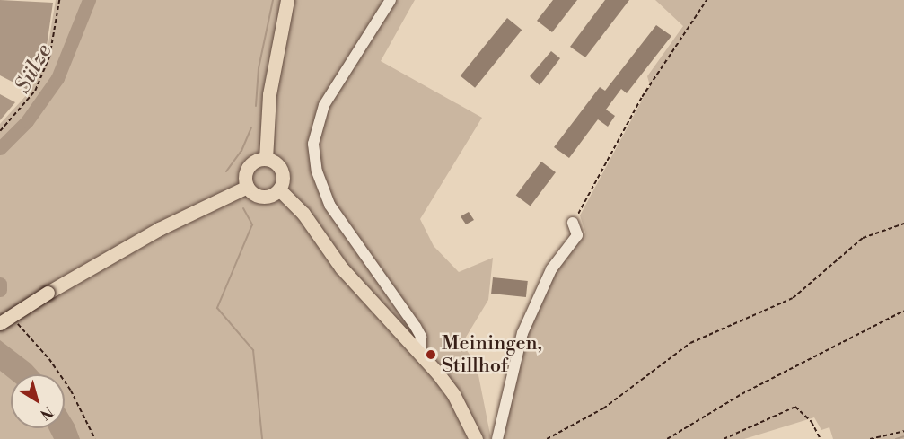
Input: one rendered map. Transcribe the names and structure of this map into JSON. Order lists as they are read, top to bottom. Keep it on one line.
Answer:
{"water":["Sülze"],"places":["Meiningen, Stillhof"],"north":"bottom right"}
